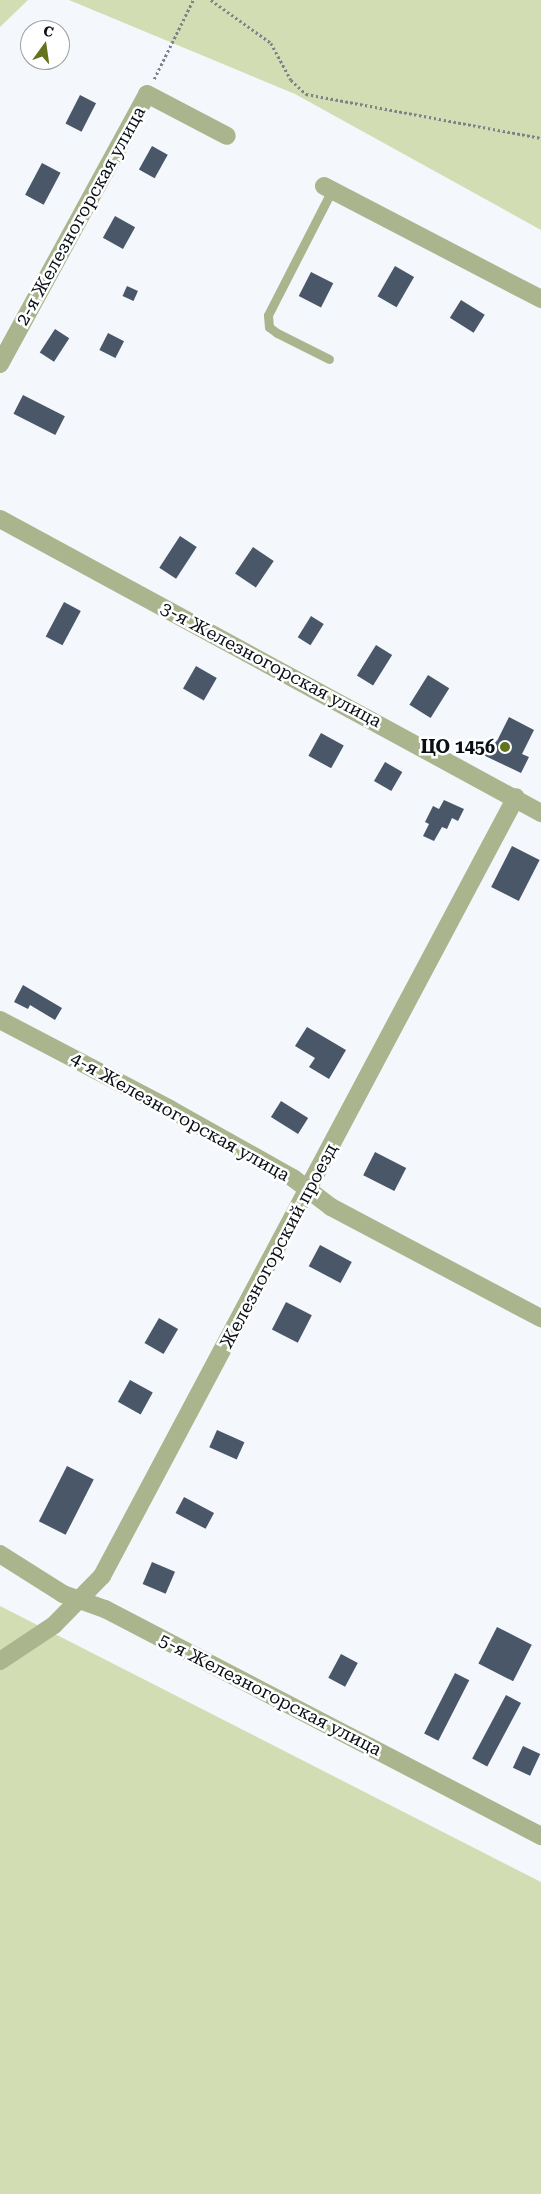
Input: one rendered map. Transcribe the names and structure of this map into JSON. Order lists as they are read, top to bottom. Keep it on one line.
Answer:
{"streets":{"street":["2-я Железногорская улица","3-я Железногорская улица","4-я Железногорская улица","Железногорский проезд","5-я Железногорская улица"]},"crossings":[["3-я Железногорская улица","Железногорский проезд"],["4-я Железногорская улица","Железногорский проезд"],["Железногорский проезд","5-я Железногорская улица"]],"places":["ЦО 1456"],"north":"top"}
